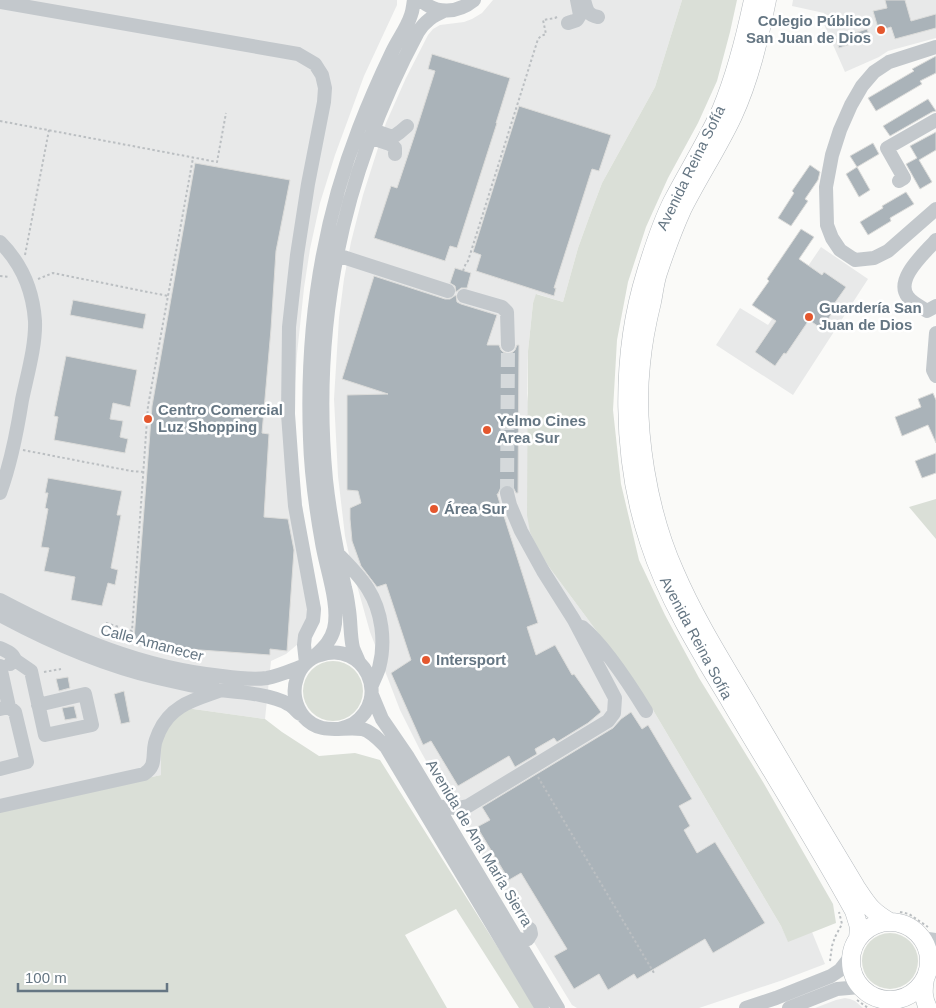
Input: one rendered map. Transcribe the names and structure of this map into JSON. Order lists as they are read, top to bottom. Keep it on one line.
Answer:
{"streets":{"main road":["Avenida Reina Sofía"],"street":["Calle Amanecer","Avenida de Ana María Sierra"]},"crossings":[["Calle Amanecer","Avenida de Ana María Sierra"]],"places":["Colegio Público San Juan de Dios","Guardería San Juan de Dios","Centro Comercial Luz Shopping","Yelmo Cines Area Sur","Área Sur","Intersport"],"scale_bar":"100 m"}
